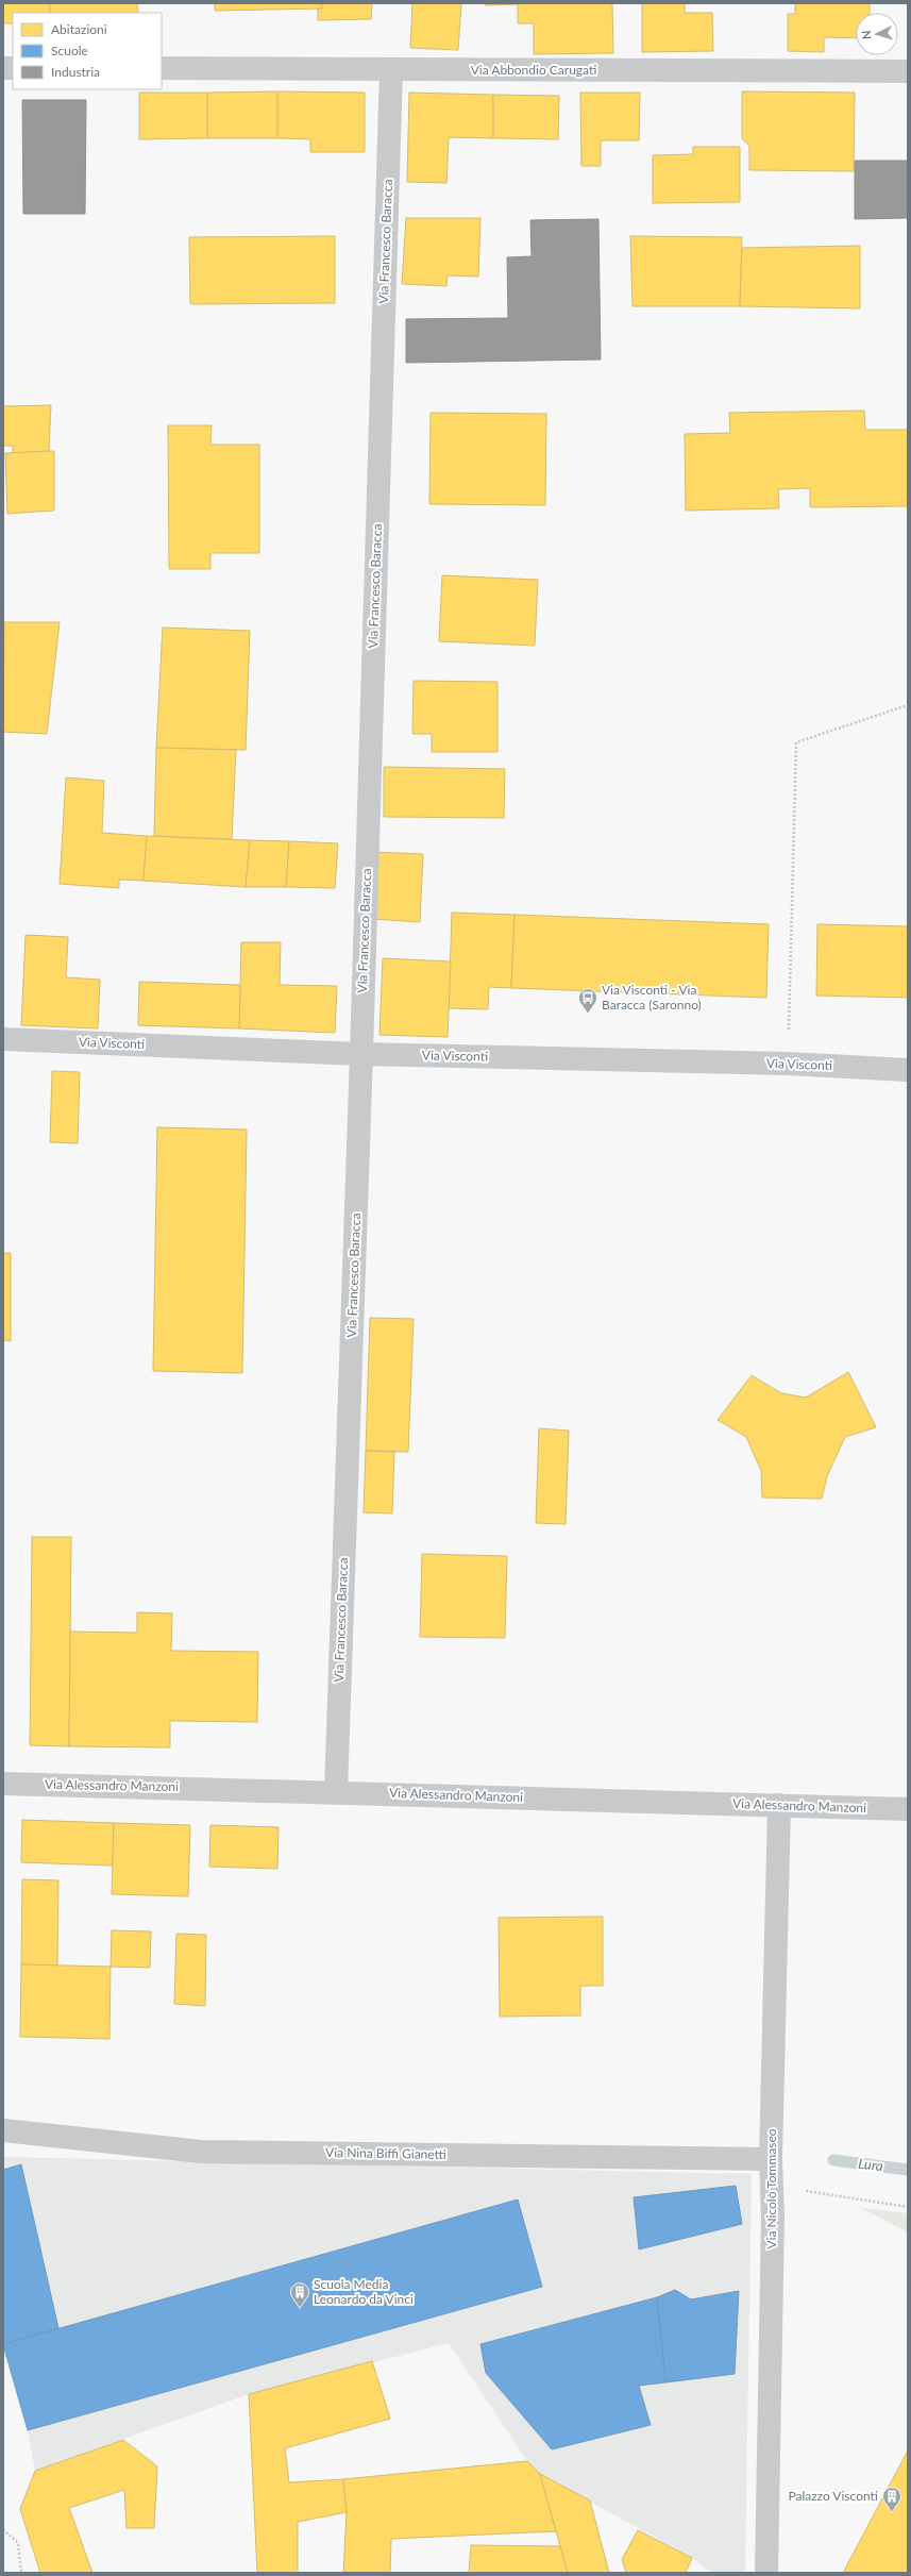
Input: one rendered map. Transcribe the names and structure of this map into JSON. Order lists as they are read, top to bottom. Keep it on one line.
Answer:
{"streets":{"street":["Via Abbondio Carugati","Via Francesco Baracca","Via Visconti","Via Alessandro Manzoni","Via Nina Biffi Gianetti","Via Nicolò Tommaseo"]},"crossings":[["Via Abbondio Carugati","Via Francesco Baracca"],["Via Francesco Baracca","Via Visconti"],["Via Francesco Baracca","Via Alessandro Manzoni"],["Via Alessandro Manzoni","Via Nicolò Tommaseo"],["Via Nina Biffi Gianetti","Via Nicolò Tommaseo"]],"water":["Lura"],"places":{"bus stop":["Via Visconti - Via Baracca (Saronno)"],"building":["Scuola Media Leonardo da Vinci","Palazzo Visconti"]},"legend":["Abitazioni","Scuole","Industria"],"north":"left"}
